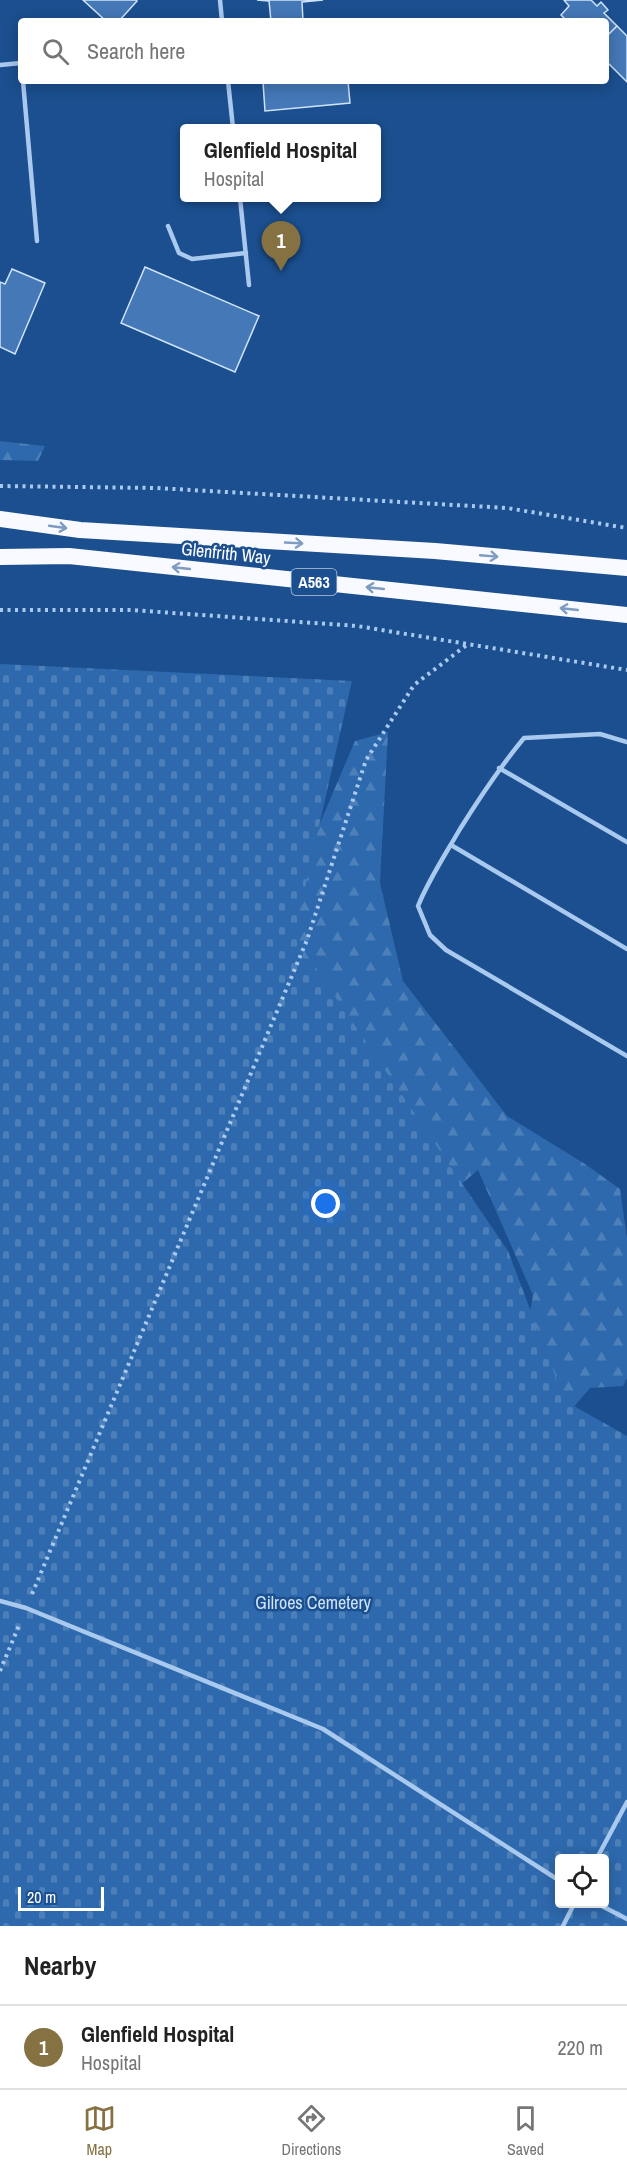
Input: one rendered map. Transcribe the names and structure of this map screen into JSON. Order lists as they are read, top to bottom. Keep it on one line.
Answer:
{"streets":{"highway":["Glenfrith Way","A563"]},"crossings":[["Glenfrith Way","A563"]],"parks":["Gilroes Cemetery"],"scale_bar":"20 m","page":{"search":"Search here","popup":["Glenfield Hospital","Hospital"],"pins":"1","scale":"20 m","heading":"Nearby","list":[{"mark":"1","name":"Glenfield Hospital","note":"Hospital","value":"220 m"}],"nav":["Map","Directions","Saved"]}}
